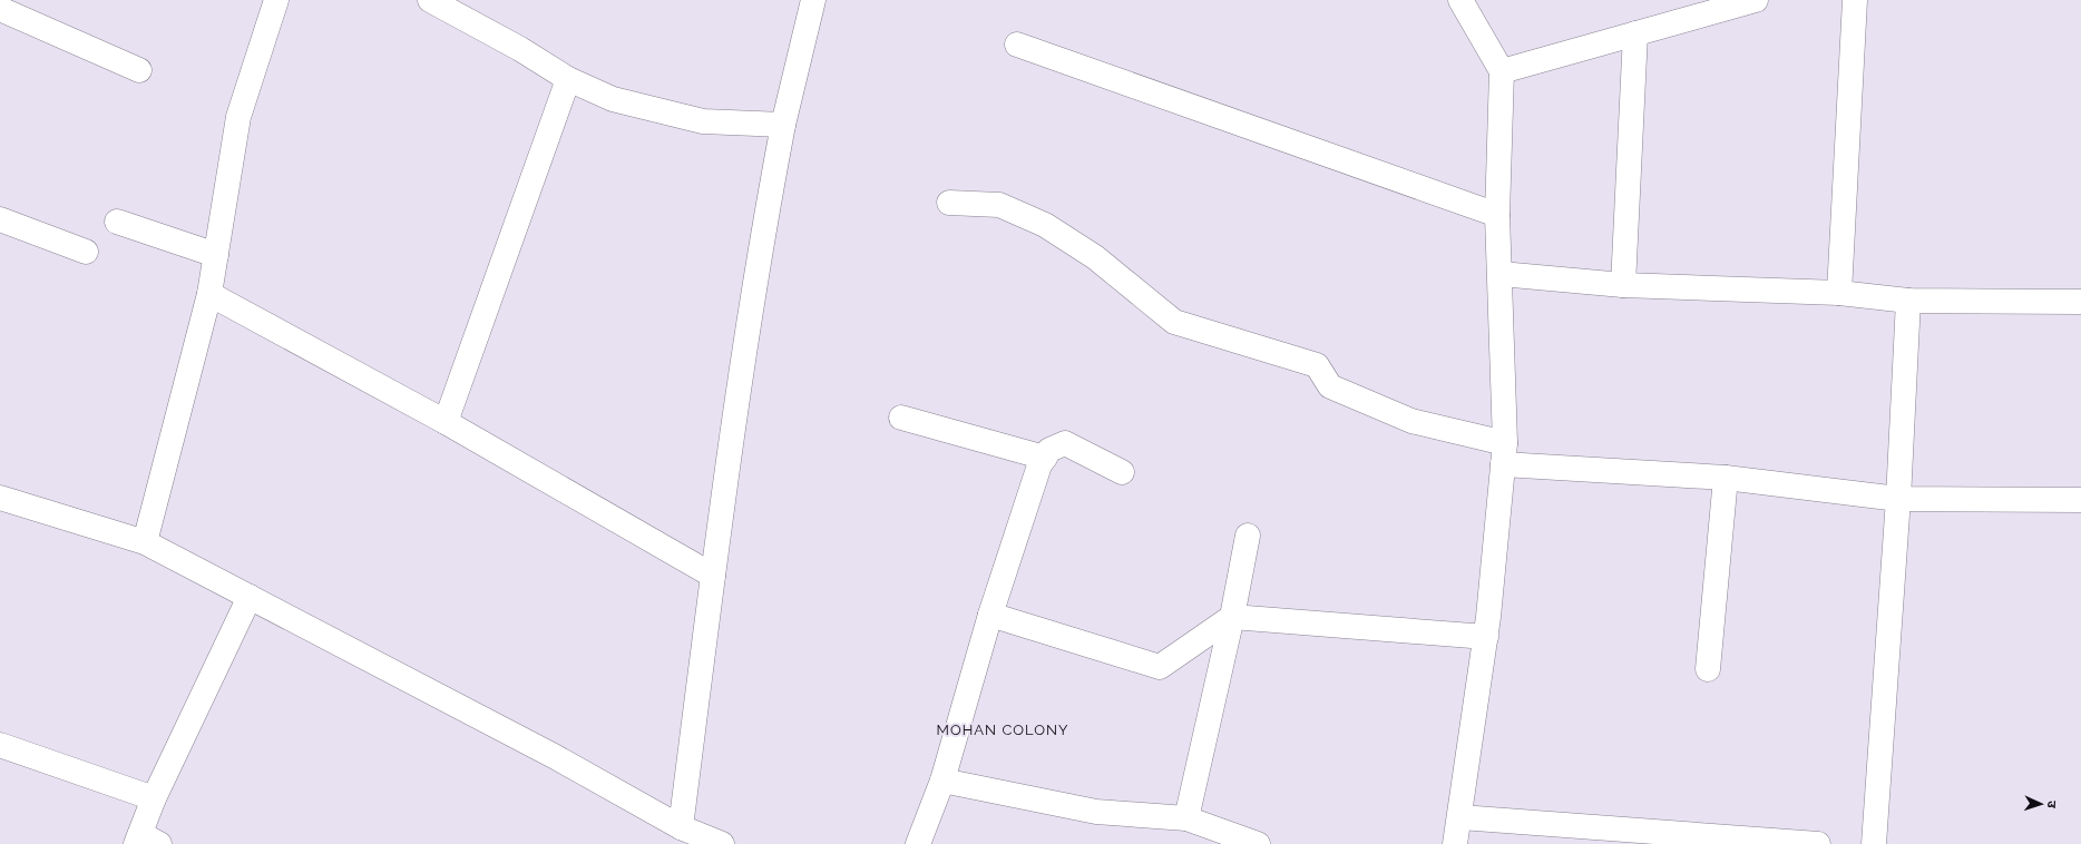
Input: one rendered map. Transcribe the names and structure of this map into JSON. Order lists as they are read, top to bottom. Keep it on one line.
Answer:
{"districts":["MOHAN COLONY"],"north":"right"}
